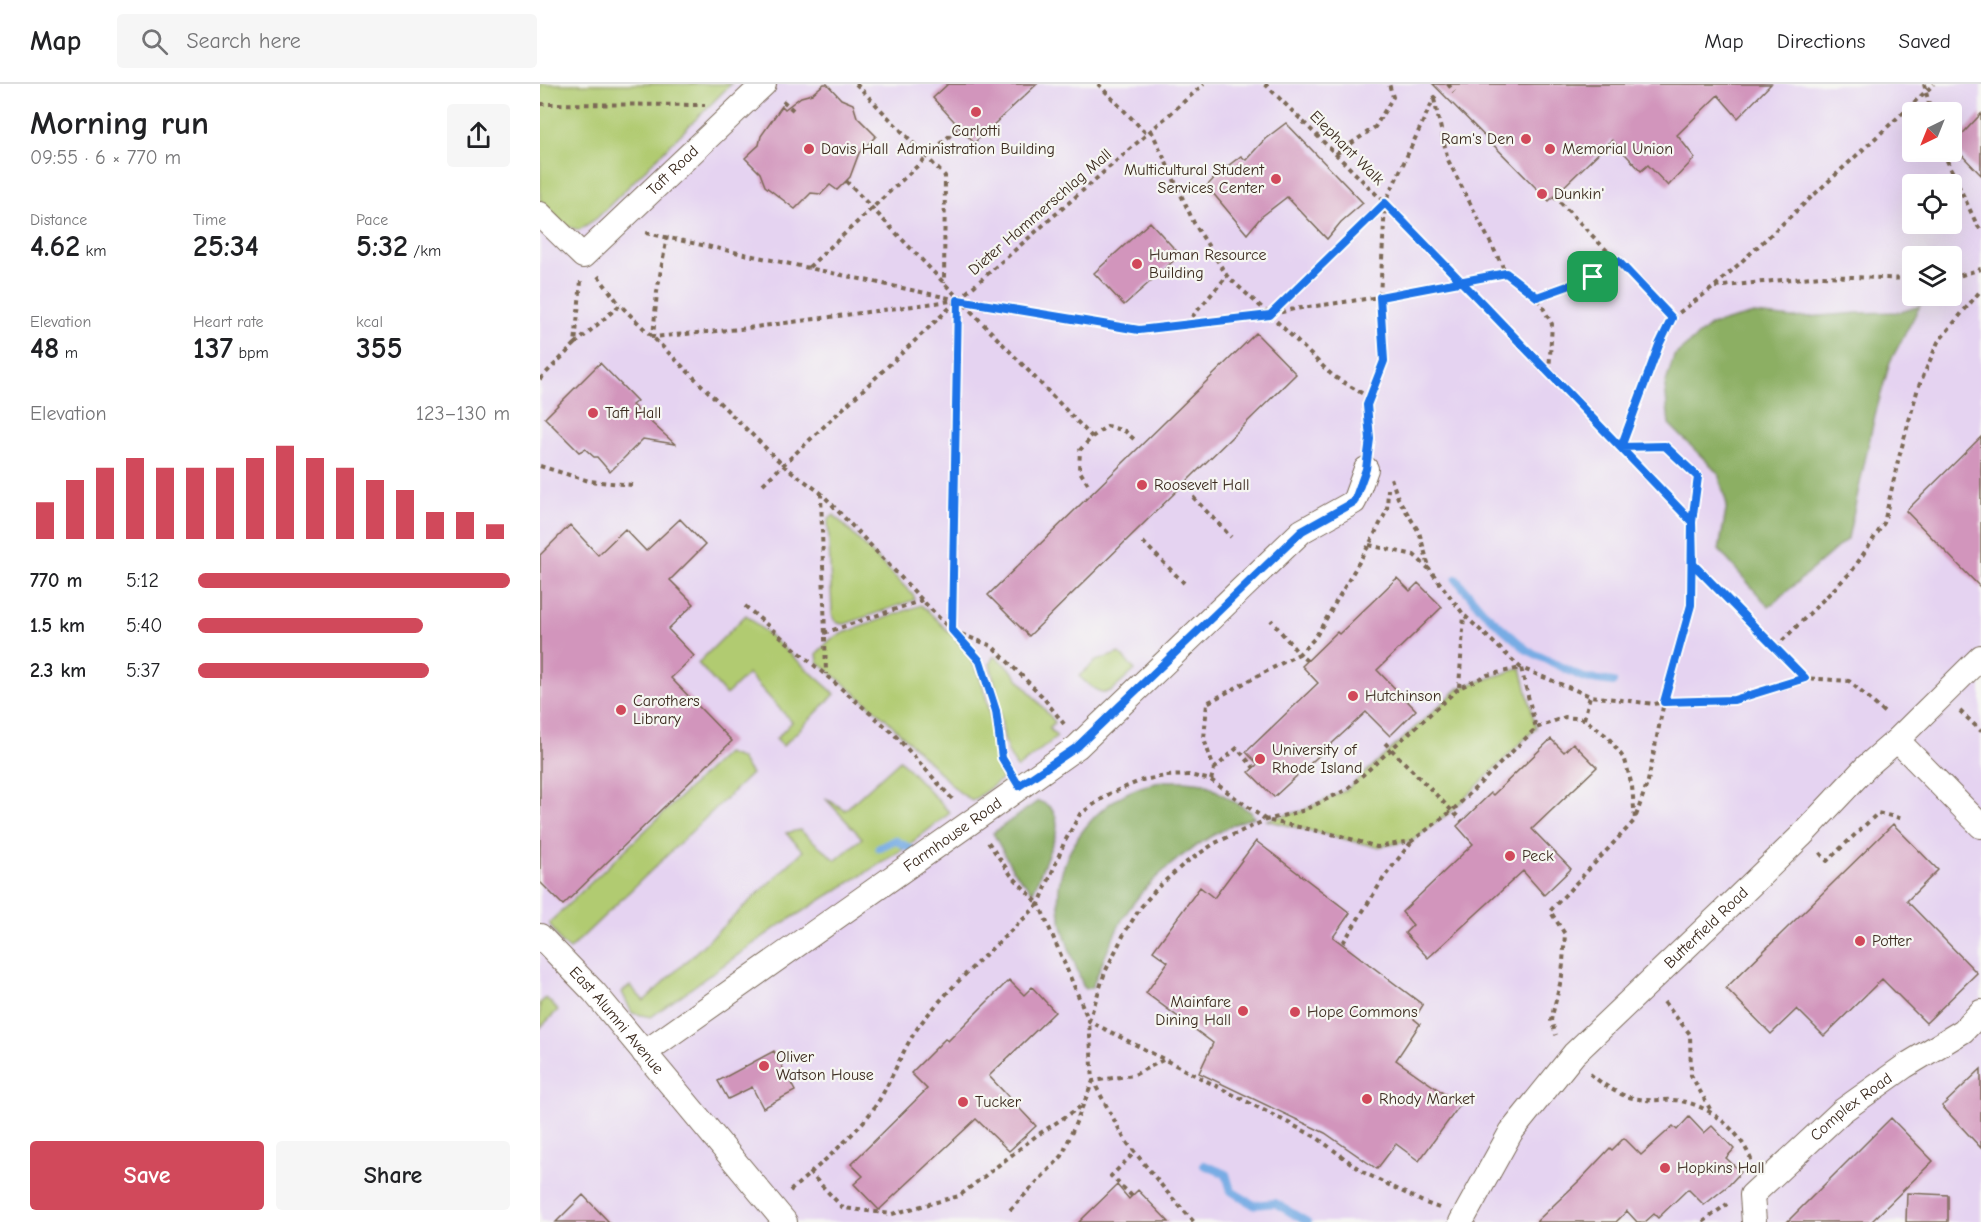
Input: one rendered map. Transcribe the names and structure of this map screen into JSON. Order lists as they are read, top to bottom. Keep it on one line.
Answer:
{"streets":{"street":["Taft Road","Farmhouse Road","Butterfield Road","East Alumni Avenue","Complex Road"],"path":["Elephant Walk","Dieter Hammerschlag Mall"]},"crossings":[["Farmhouse Road","East Alumni Avenue"]],"places":["Carlotti Administration Building","Ram's Den","Davis Hall","Memorial Union","Multicultural Student Services Center","Dunkin'","Human Resource Building","Taft Hall","Roosevelt Hall","Hutchinson","Carothers Library","University of Rhode Island","Peck","Potter","Mainfare Dining Hall","Hope Commons","Oliver Watson House","Rhody Market","Tucker","Hopkins Hall"],"north":"bottom left","page":{"header":"Map","search":"Search here","nav":["Map","Directions","Saved"],"heading":["Morning run","09:55 · 6 × 770 m"],"stats":[["Distance","4.62 km"],["Time","25:34"],["Pace","5:32 /km"],["Elevation","48 m"],["Heart rate","137 bpm"],["kcal","355"]],"chart":["Elevation","123–130 m"],"list":[{"name":"770 m","note":"5:12"},{"name":"1.5 km","note":"5:40"},{"name":"2.3 km","note":"5:37"}],"buttons":["Save","Share"]}}
